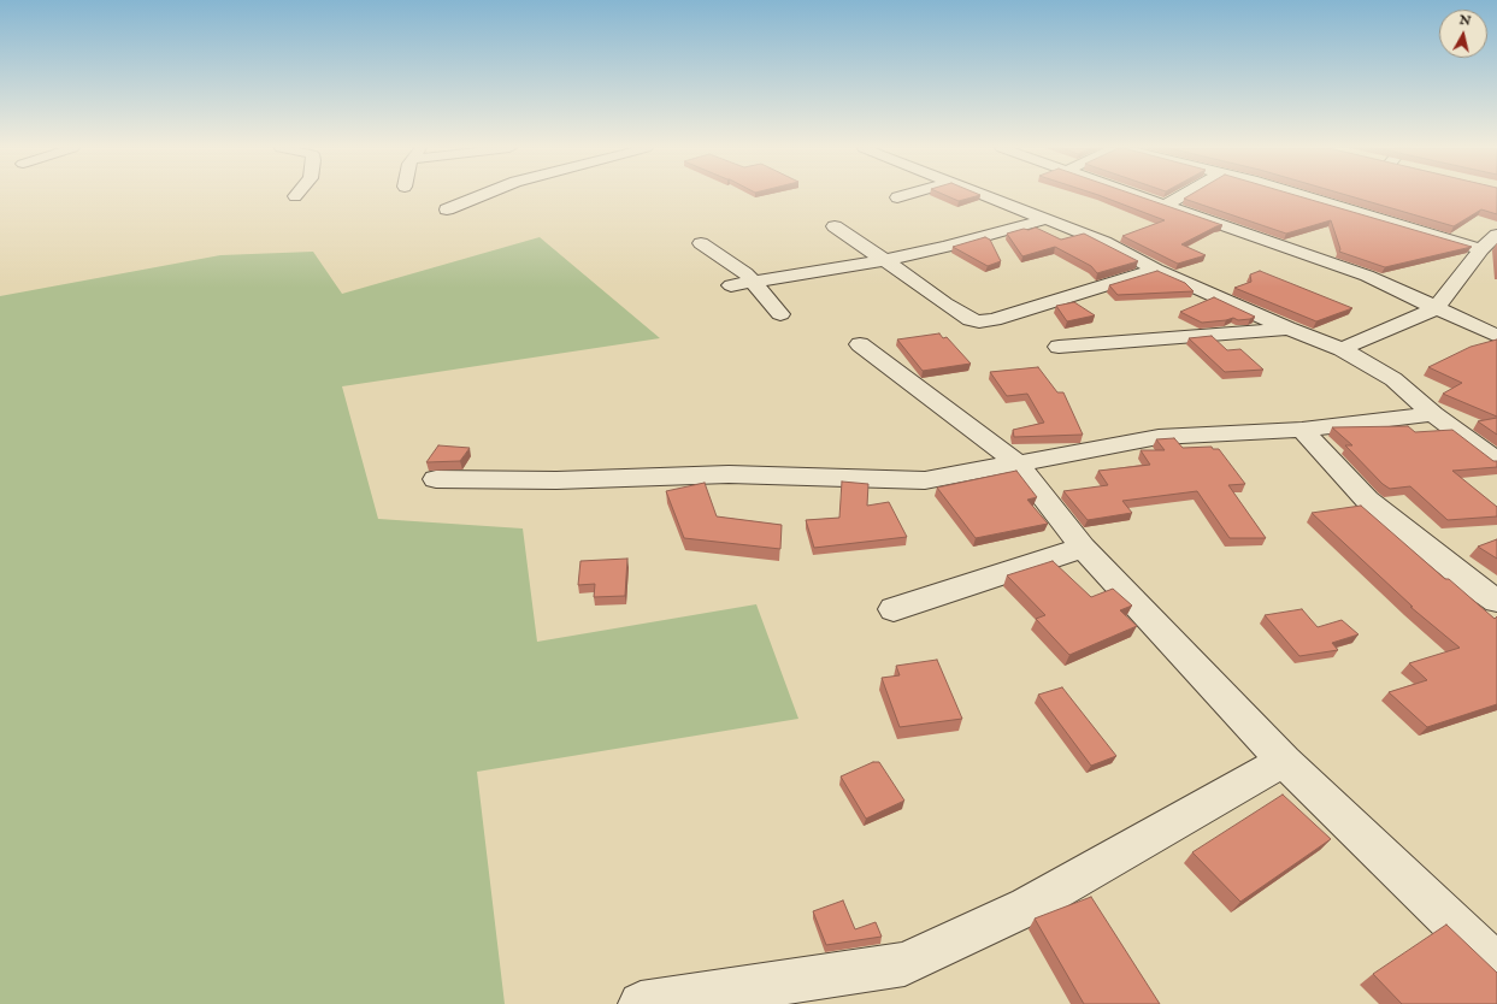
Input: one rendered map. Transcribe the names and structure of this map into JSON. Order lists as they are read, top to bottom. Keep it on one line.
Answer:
{"north":"top"}
